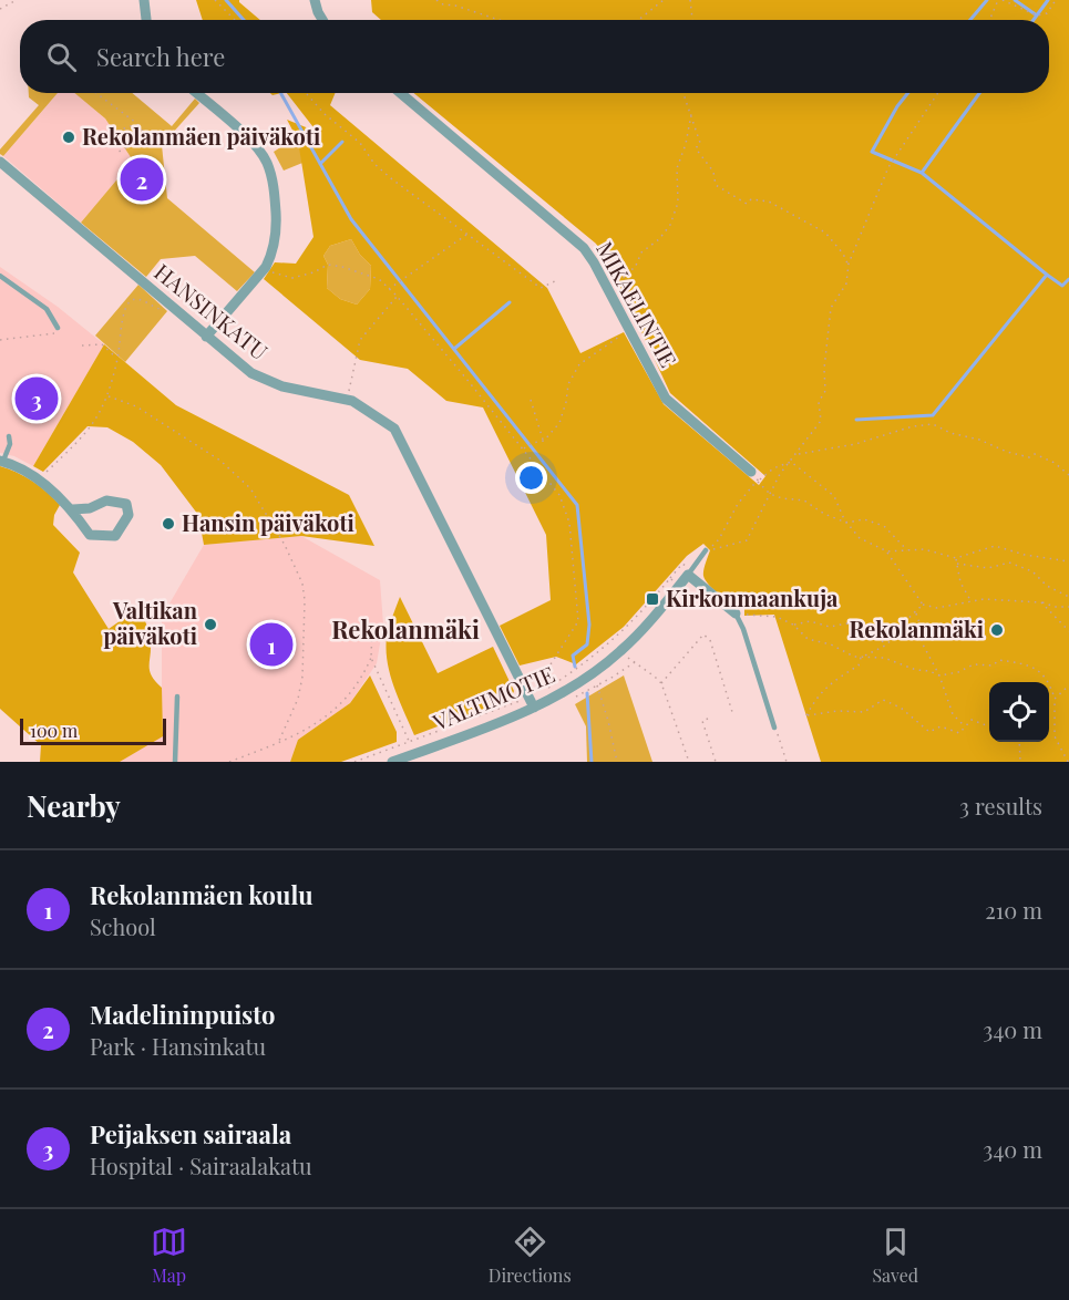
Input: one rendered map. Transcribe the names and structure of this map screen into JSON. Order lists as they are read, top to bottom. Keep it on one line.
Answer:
{"streets":{"street":["MIKAELINTIE","HANSINKATU","VALTIMOTIE"]},"crossings":[["HANSINKATU","VALTIMOTIE"]],"districts":["Rekolanmäki"],"places":{"other":["Rekolanmäen päiväkoti","Hansin päiväkoti","Valtikan päiväkoti","Rekolanmäki"],"transit":["Kirkonmaankuja"]},"scale_bar":"100 m","page":{"search":"Search here","pins":["2","3","1"],"scale":"100 m","heading":["Nearby","3 results"],"list":[{"mark":"1","name":"Rekolanmäen koulu","note":"School","value":"210 m"},{"mark":"2","name":"Madelininpuisto","note":"Park · Hansinkatu","value":"340 m"},{"mark":"3","name":"Peijaksen sairaala","note":"Hospital · Sairaalakatu","value":"340 m"}],"nav":["Map","Directions","Saved"]}}
